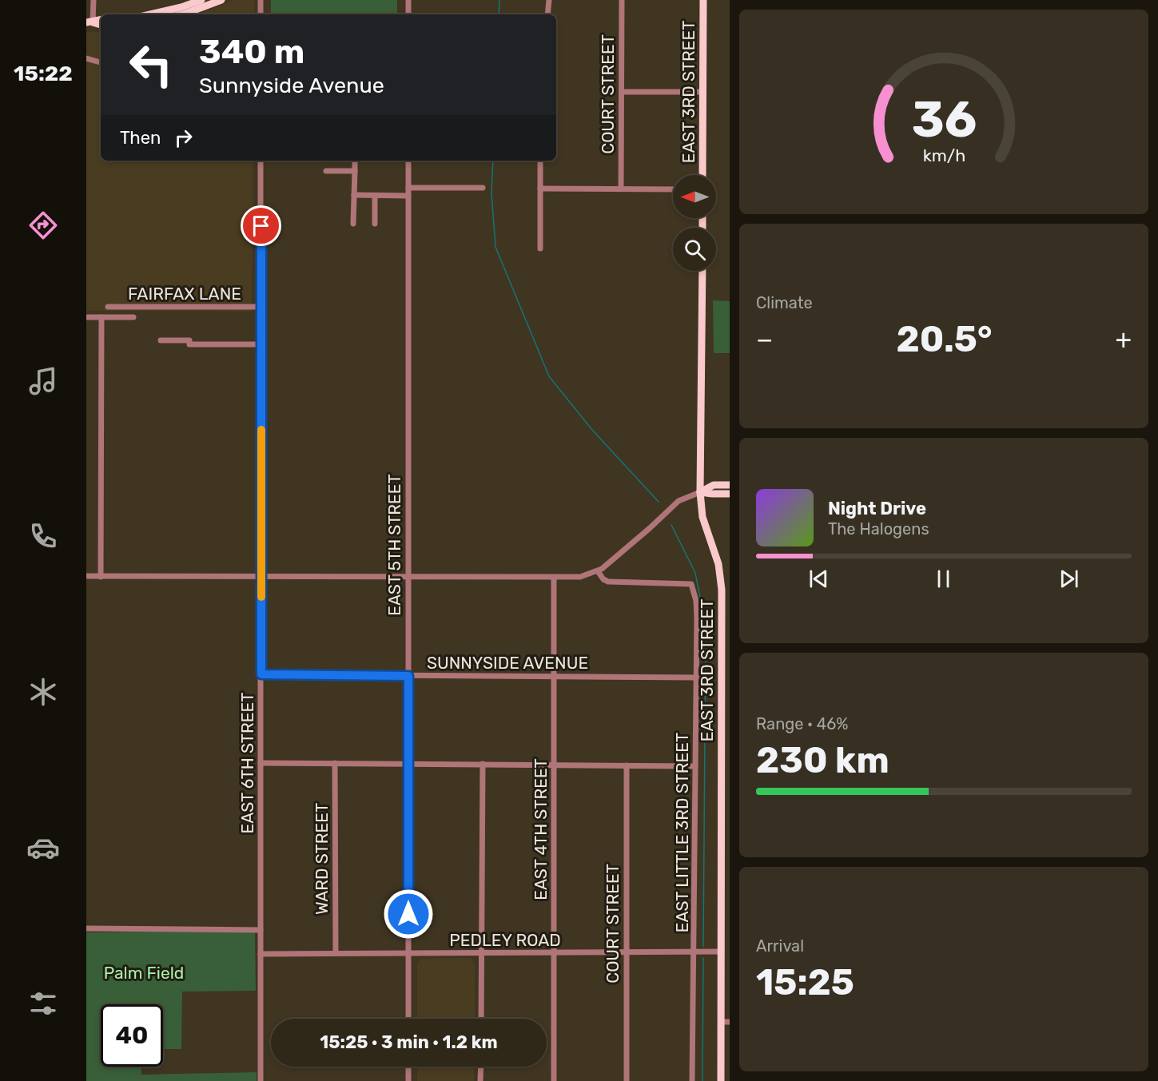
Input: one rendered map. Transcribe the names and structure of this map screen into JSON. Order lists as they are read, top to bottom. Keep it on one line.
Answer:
{"streets":{"main road":["EAST 3RD STREET"],"street":["COURT STREET","FAIRFAX LANE","EAST 5TH STREET","SUNNYSIDE AVENUE","EAST 6TH STREET","EAST 4TH STREET","EAST LITTLE 3RD STREET","WARD STREET","PEDLEY ROAD"]},"crossings":[["EAST 3RD STREET","PEDLEY ROAD"],["COURT STREET","PEDLEY ROAD"],["FAIRFAX LANE","EAST 6TH STREET"],["EAST 5TH STREET","SUNNYSIDE AVENUE"],["EAST 5TH STREET","PEDLEY ROAD"],["SUNNYSIDE AVENUE","EAST 6TH STREET"],["SUNNYSIDE AVENUE","EAST 4TH STREET"],["SUNNYSIDE AVENUE","EAST LITTLE 3RD STREET"],["EAST 6TH STREET","PEDLEY ROAD"],["EAST 4TH STREET","PEDLEY ROAD"],["EAST LITTLE 3RD STREET","PEDLEY ROAD"],["WARD STREET","PEDLEY ROAD"]],"parks":["Palm Field"],"north":"left","page":{"tabs":"15:22","turn":["340 m","Sunnyside Avenue"],"then":"Then","tile":["Climate",["Range · 46%","230 km"],["Arrival","15:25"]],"heat":["−","20.5°","+"],"song":["Night Drive","The Halogens"],"limit":"40","trip":"15:25 · 3 min · 1.2 km","gauge":["36","km/h"]}}
